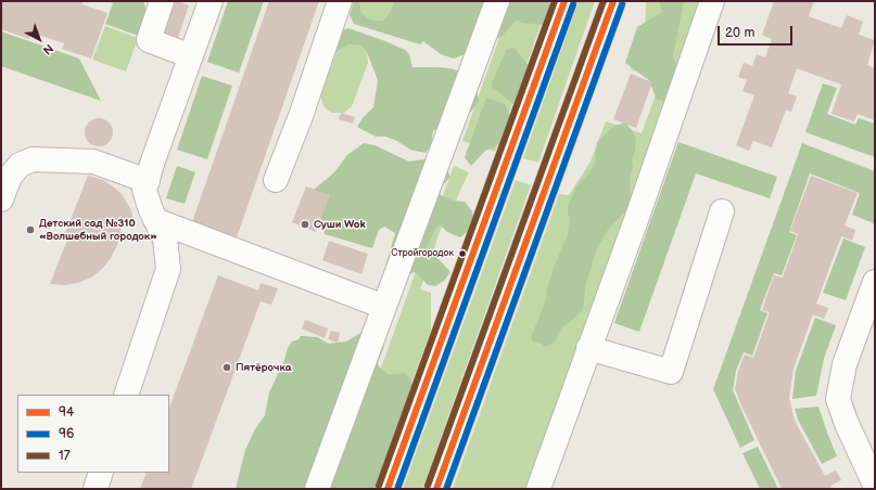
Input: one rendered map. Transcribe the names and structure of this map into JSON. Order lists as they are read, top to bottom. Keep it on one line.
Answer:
{"places":["Суши Wok","Детский сад №310 «Волшебный городок»","Стройгородок","Пятёрочка"],"lines":["transit line 94","transit line 17","transit line 96"],"legend":["94","96","17"],"scale_bar":"20 m","north":"bottom right"}
